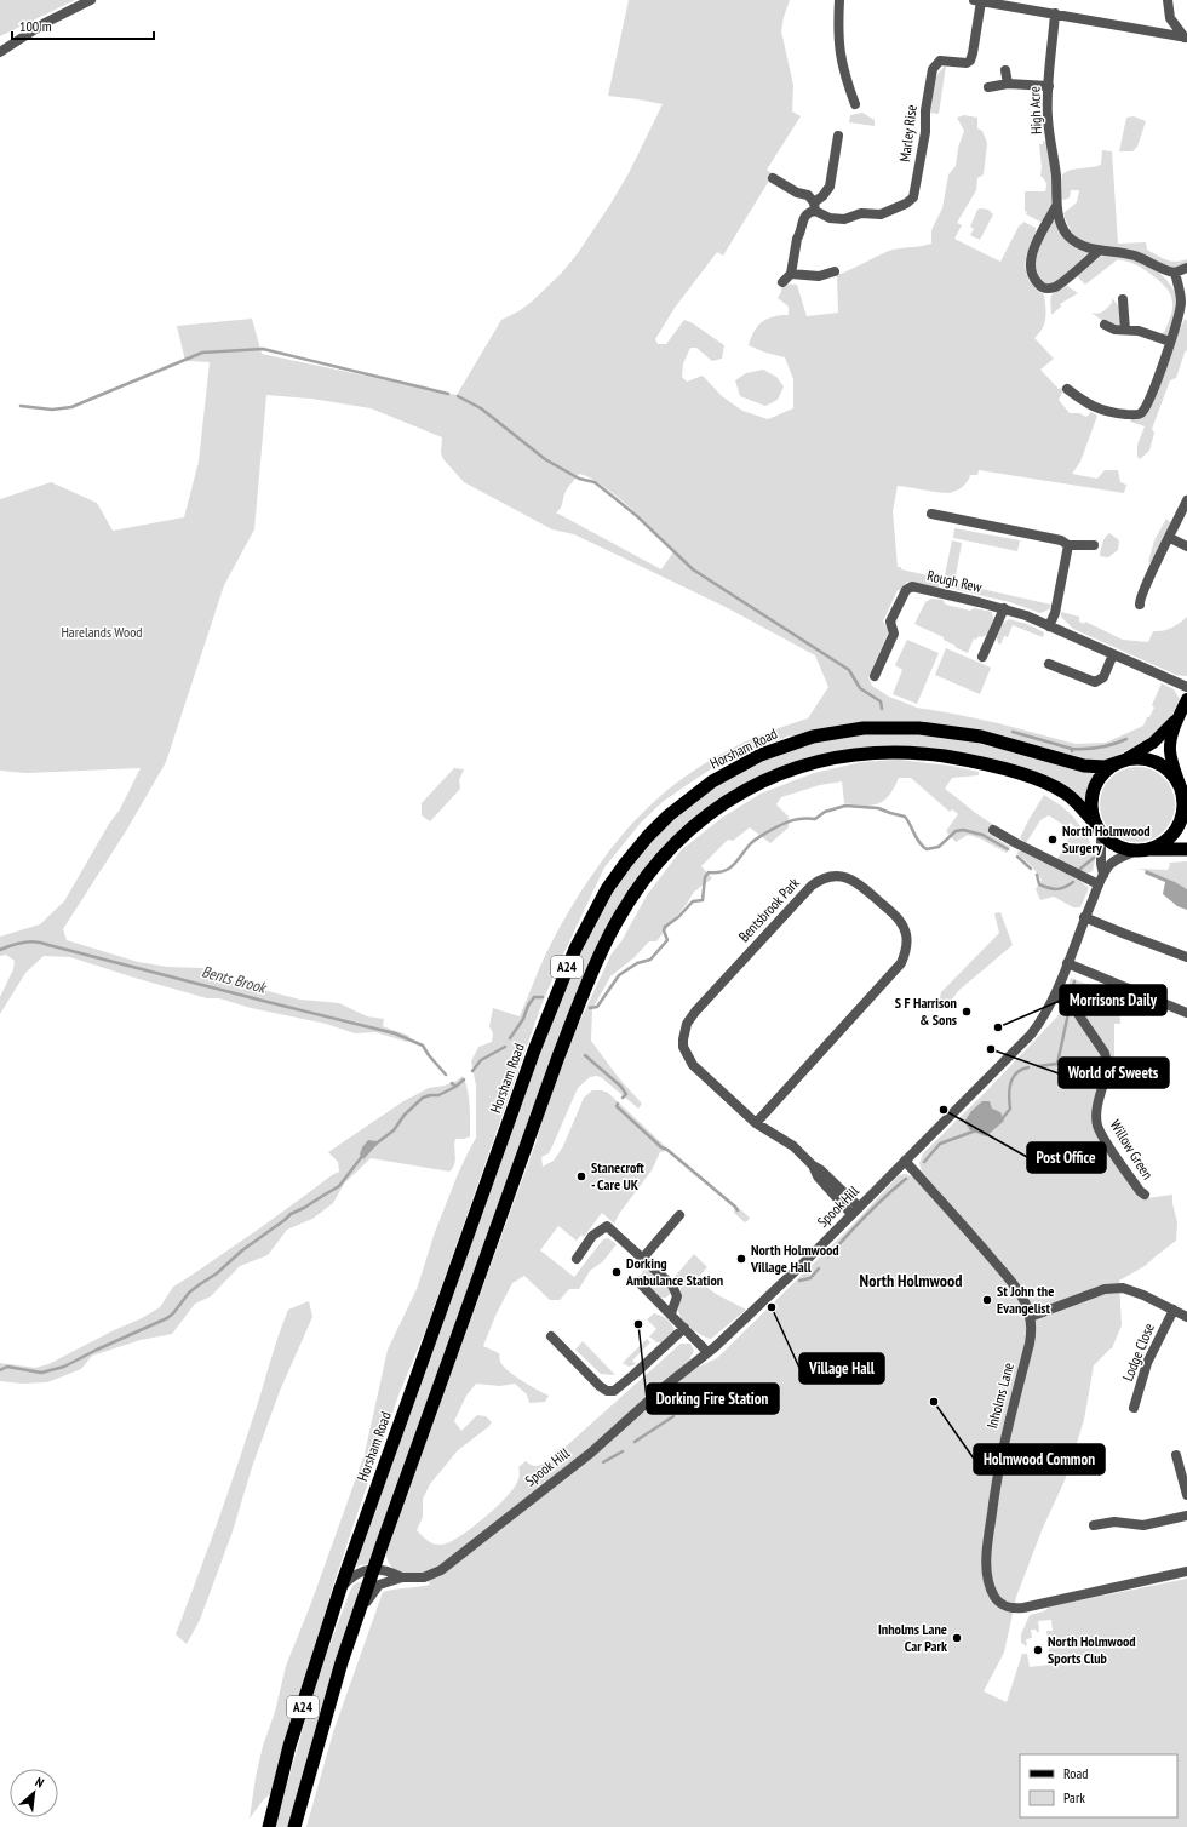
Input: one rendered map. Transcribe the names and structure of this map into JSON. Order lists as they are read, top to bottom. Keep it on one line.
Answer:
{"streets":{"highway":["Horsham Road","A24"],"street":["High Acre","Marley Rise","Rough Rew","Bentsbrook Park","Willow Green","Spook Hill","Lodge Close","Inholms Lane"]},"crossings":[["Horsham Road","A24"],["Horsham Road","Spook Hill"],["Bentsbrook Park","Spook Hill"],["A24","Spook Hill"],["Willow Green","Spook Hill"],["Spook Hill","Inholms Lane"]],"districts":["North Holmwood"],"water":["Bents Brook"],"parks":["Harelands Wood"],"places":["North Holmwood Surgery","S F Harrison & Sons","Morrisons Daily","World of Sweets","Post Office","Stanecroft - Care UK","North Holmwood Village Hall","Dorking Ambulance Station","St John the Evangelist","Village Hall","Dorking Fire Station","Holmwood Common","Inholms Lane Car Park","North Holmwood Sports Club"],"legend":["Road","Park"],"scale_bar":"100 m","north":"top right"}
